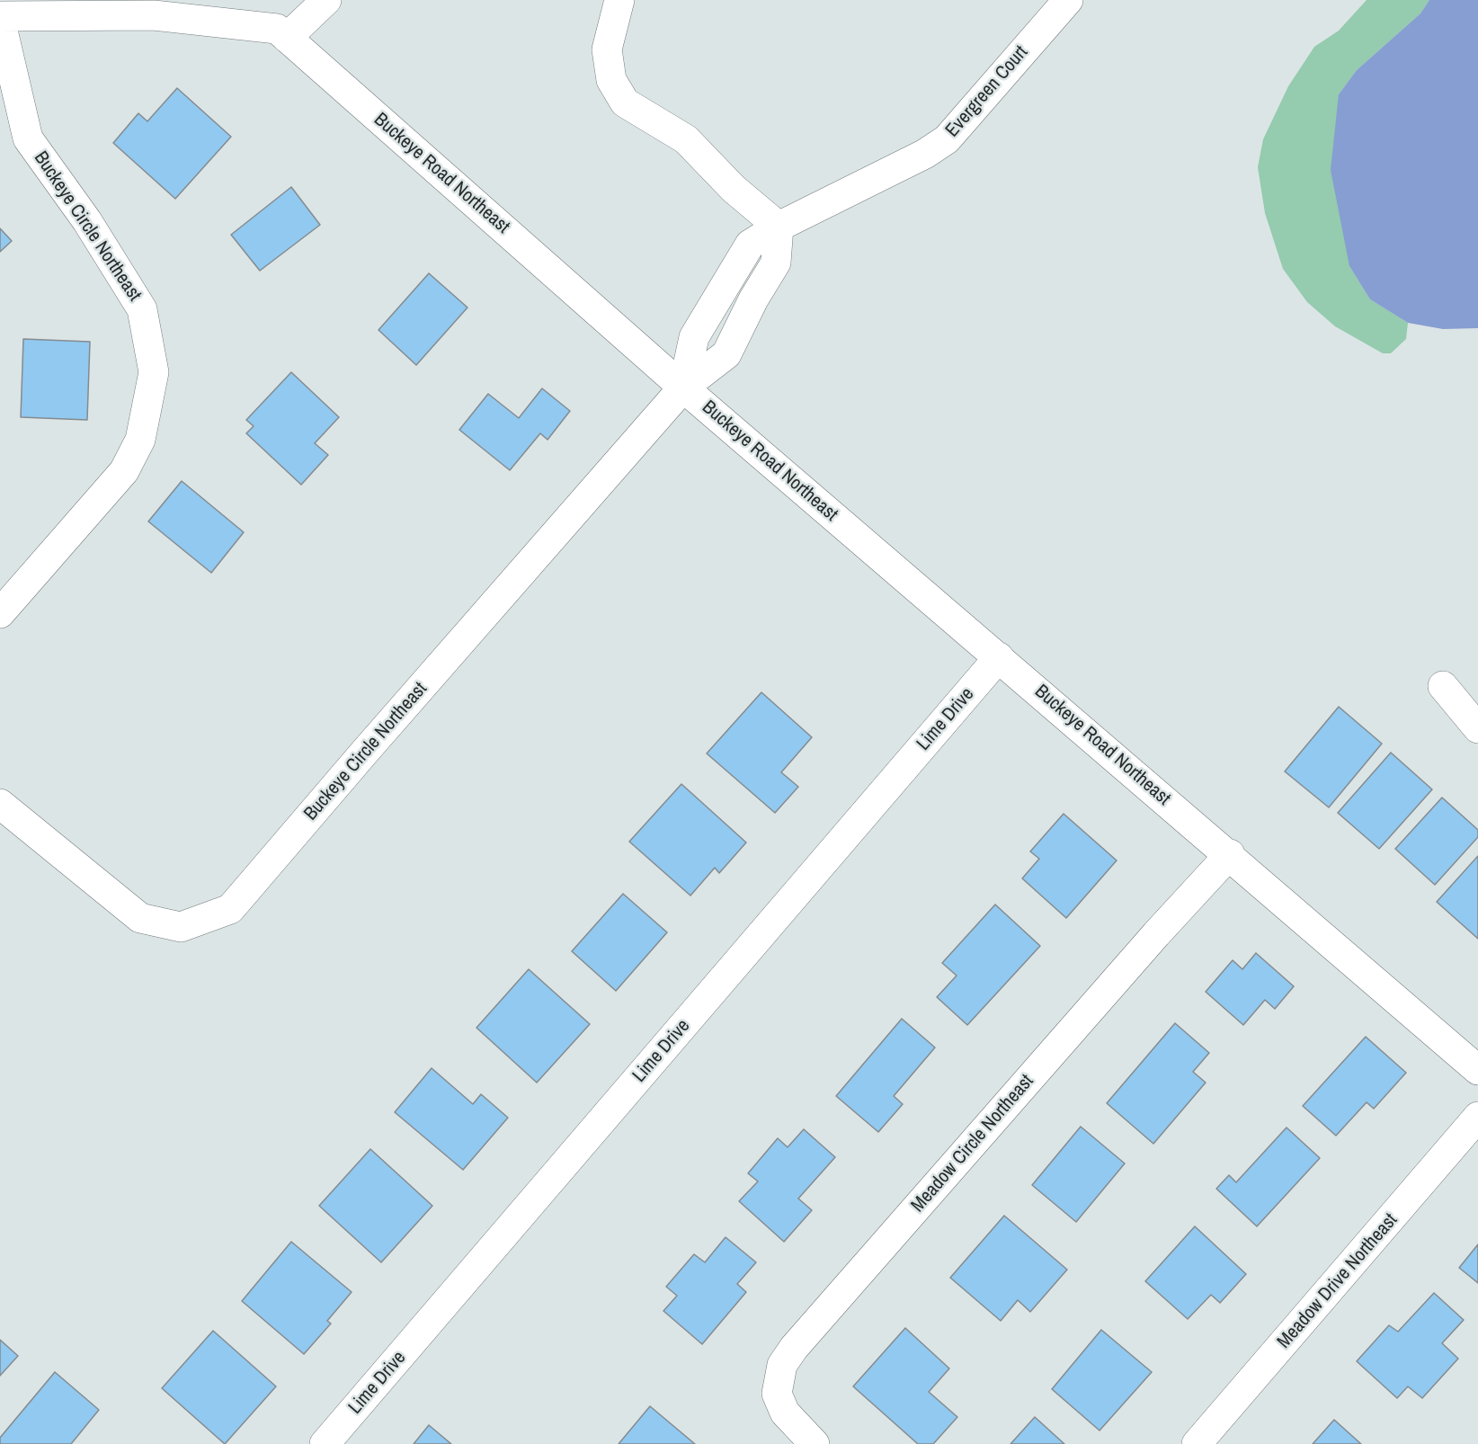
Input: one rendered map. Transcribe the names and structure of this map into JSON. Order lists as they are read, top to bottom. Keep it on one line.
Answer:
{"streets":{"street":["Evergreen Court","Buckeye Road Northeast","Buckeye Circle Northeast","Lime Drive","Meadow Circle Northeast","Meadow Drive Northeast"]},"crossings":[["Buckeye Road Northeast","Buckeye Circle Northeast"],["Buckeye Road Northeast","Lime Drive"],["Buckeye Road Northeast","Meadow Circle Northeast"]]}
